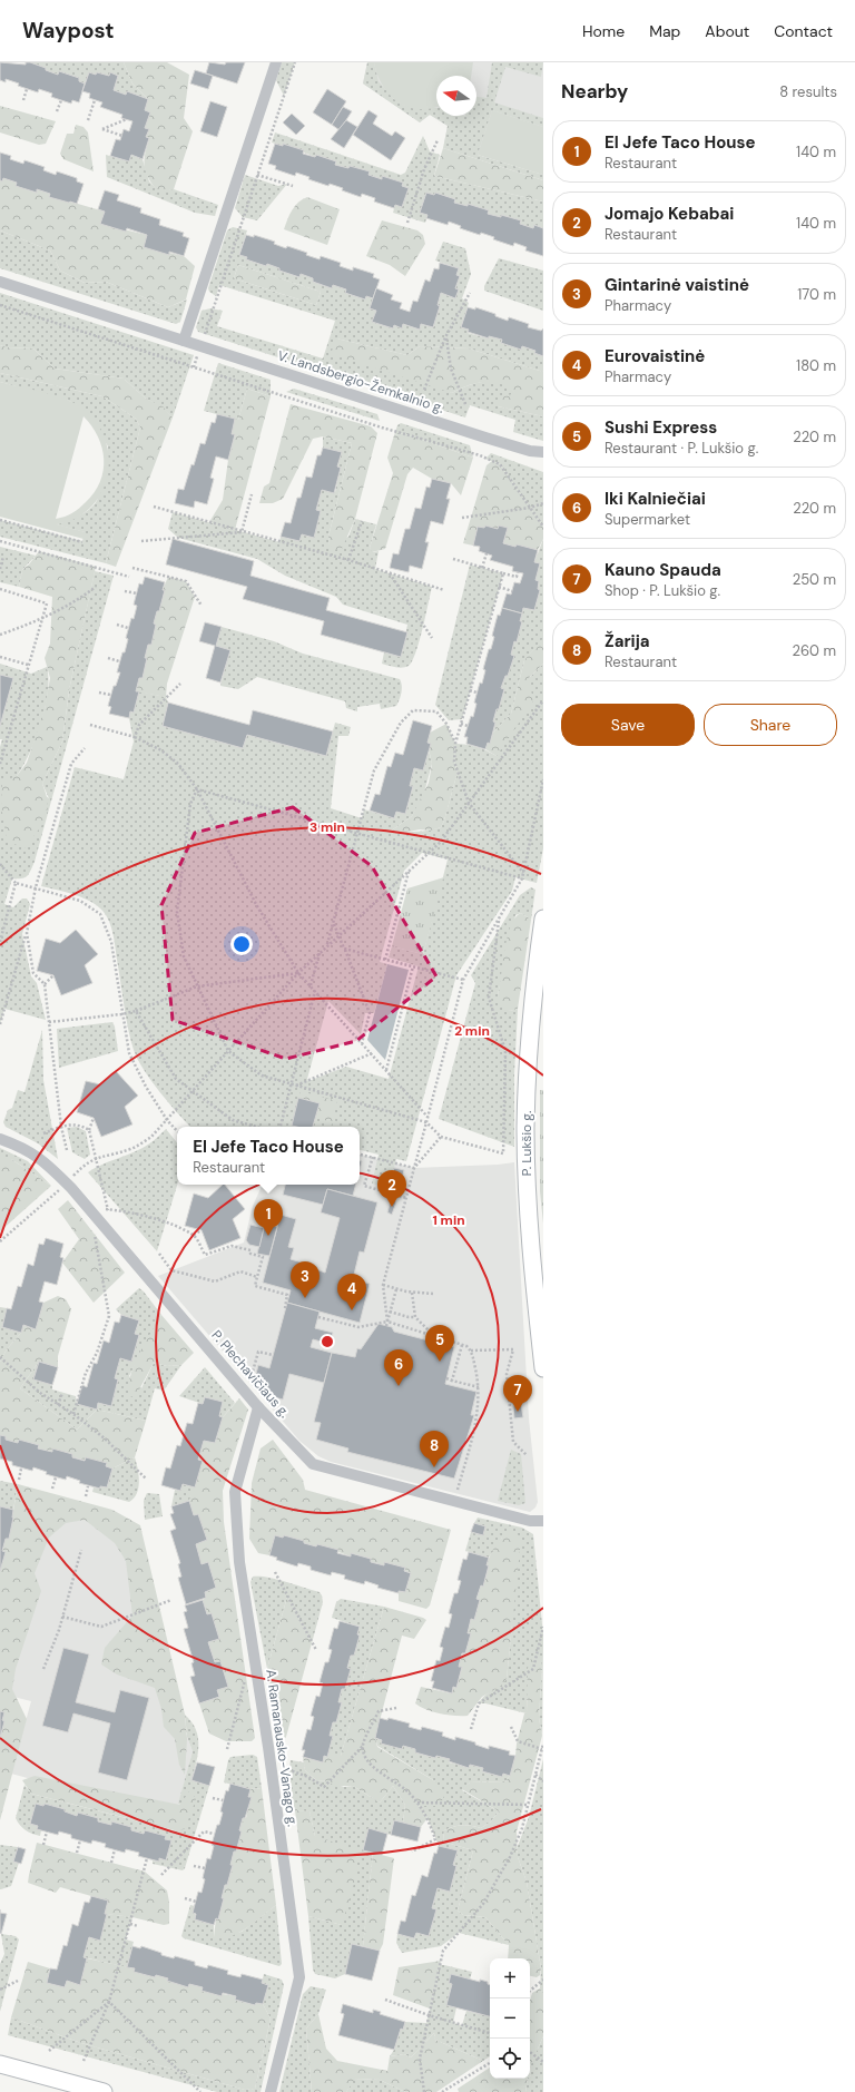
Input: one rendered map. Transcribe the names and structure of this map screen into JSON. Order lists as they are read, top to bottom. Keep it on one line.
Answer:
{"streets":{"main road":["P. Lukšio g."],"street":["V. Landsbergio-Žemkalnio g.","P. Plechavičiaus g.","A. Ramanausko-Vanago g."]},"crossings":[["P. Plechavičiaus g.","A. Ramanausko-Vanago g."]],"north":"left","page":{"header":"Waypost","nav":["Home","Map","About","Contact"],"heading":["Nearby","8 results"],"list":[{"mark":"1","name":"El Jefe Taco House","note":"Restaurant","value":"140 m"},{"mark":"2","name":"Jomajo Kebabai","note":"Restaurant","value":"140 m"},{"mark":"3","name":"Gintarinė vaistinė","note":"Pharmacy","value":"170 m"},{"mark":"4","name":"Eurovaistinė","note":"Pharmacy","value":"180 m"},{"mark":"5","name":"Sushi Express","note":"Restaurant · P. Lukšio g.","value":"220 m"},{"mark":"6","name":"Iki Kalniečiai","note":"Supermarket","value":"220 m"},{"mark":"7","name":"Kauno Spauda","note":"Shop · P. Lukšio g.","value":"250 m"},{"mark":"8","name":"Žarija","note":"Restaurant","value":"260 m"}],"buttons":["Save","Share"],"popup":["El Jefe Taco House","Restaurant"],"pins":["2","1","3","4","5","6","7","8"],"map_buttons":["+","−"]},"rings":["3 min","2 min","1 min"]}
